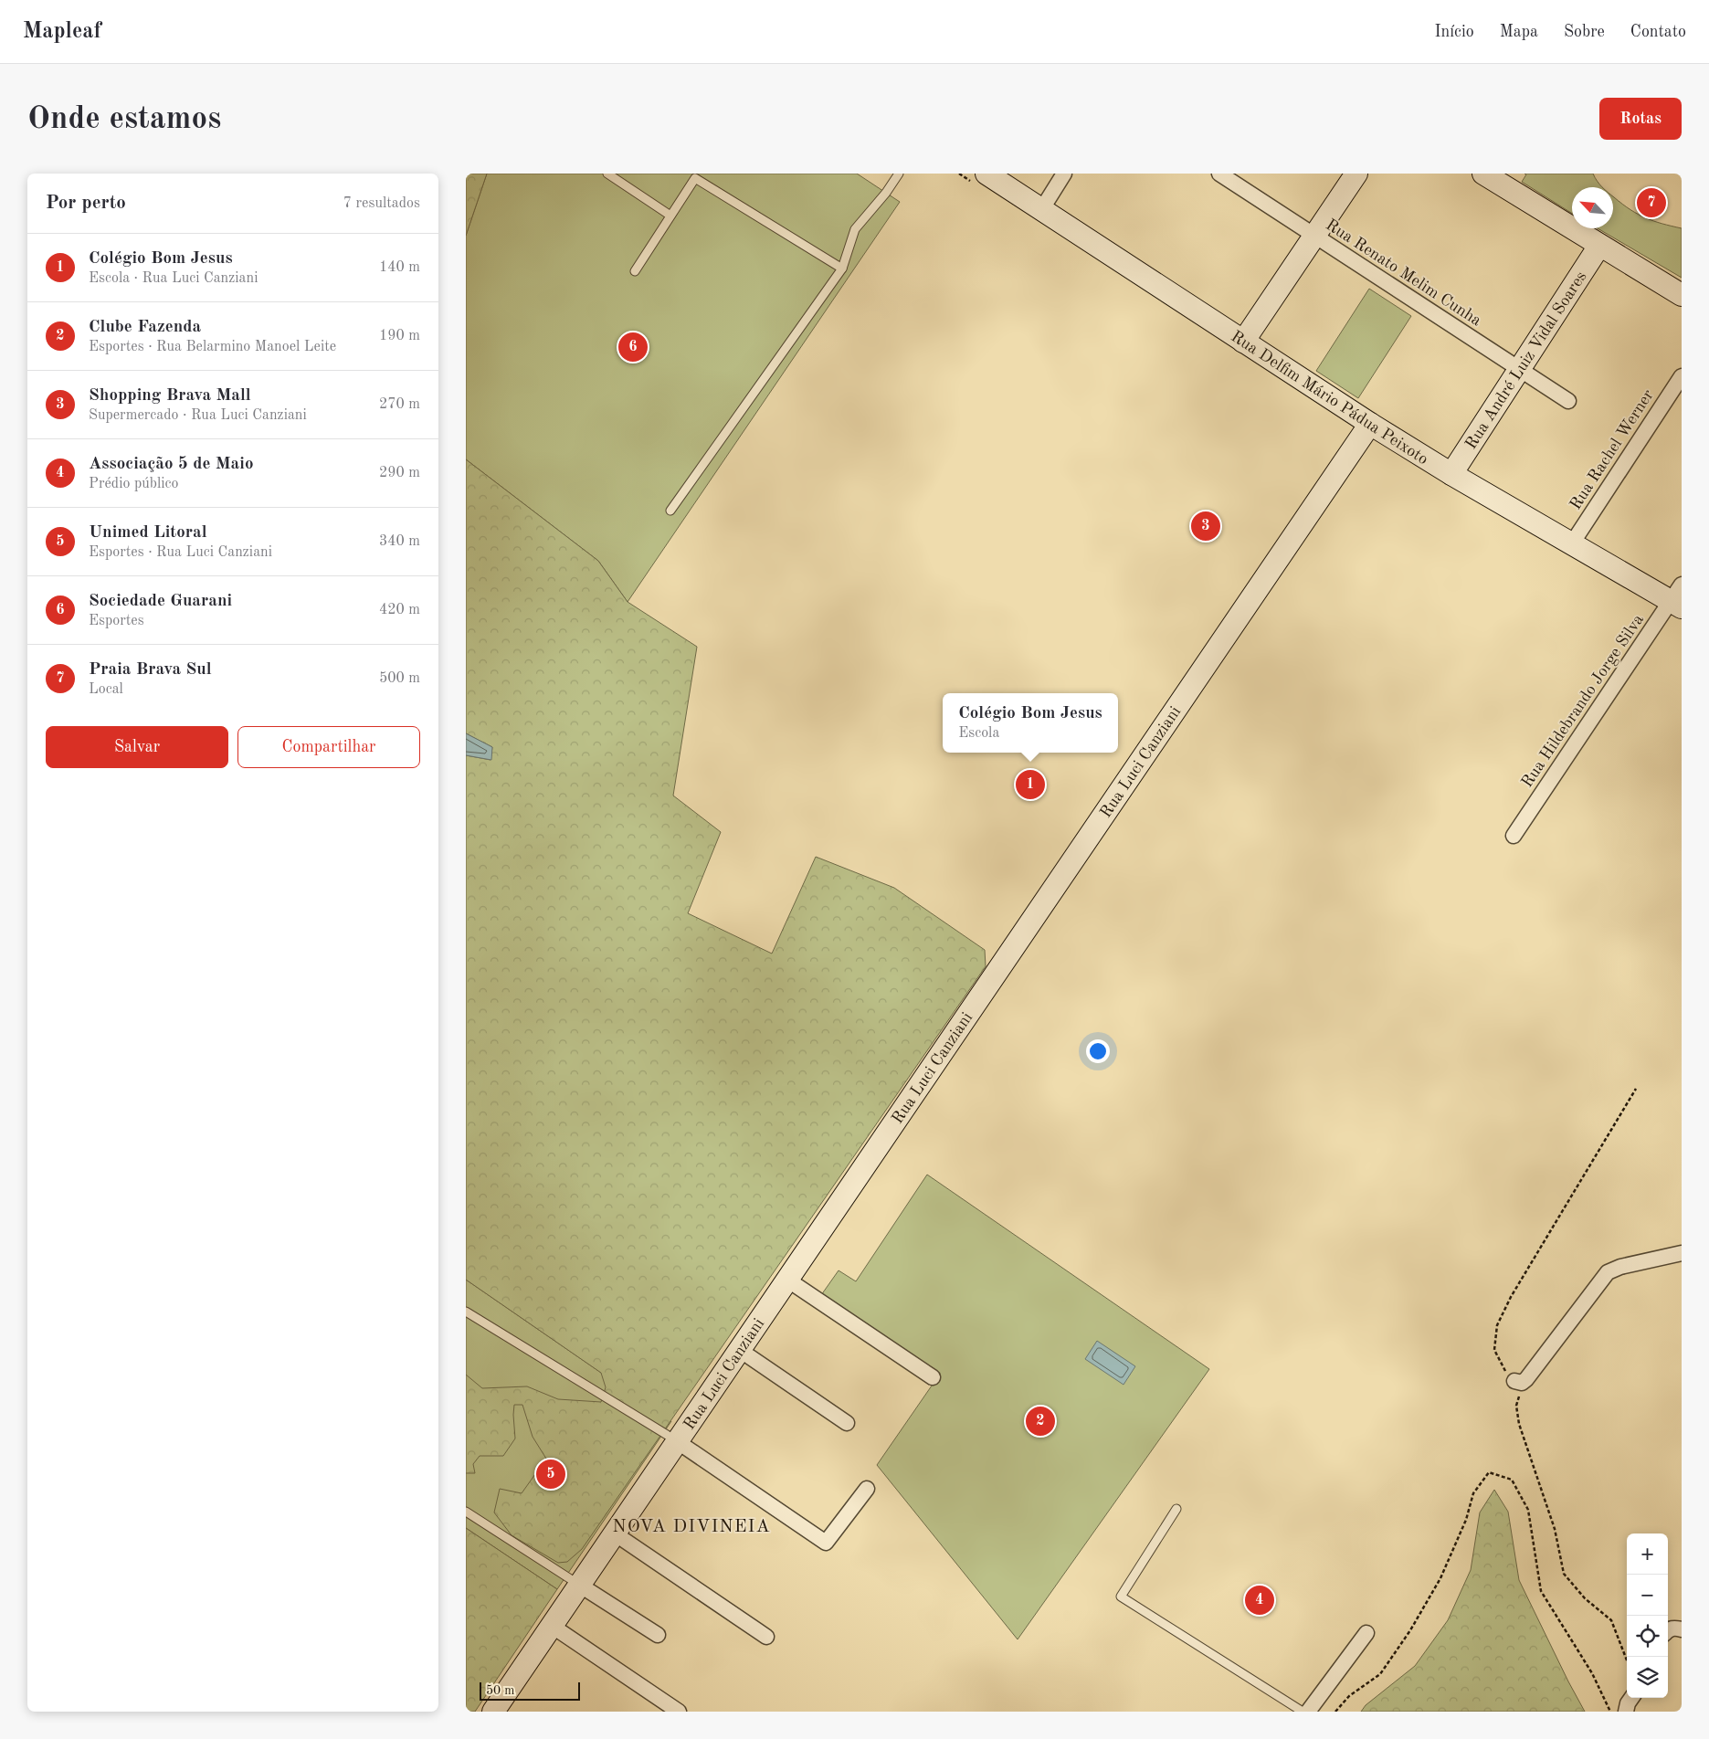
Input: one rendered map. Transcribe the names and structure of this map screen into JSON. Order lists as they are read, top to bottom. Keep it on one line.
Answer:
{"streets":{"main road":["Rua André Luiz Vidal Soares","Rua Delfim Mário Pádua Peixoto","Rua Luci Canziani"],"street":["Rua Renato Melim Cunha","Rua Rachel Werner","Rua Hildebrando Jorge Silva"]},"crossings":[["Rua Renato Melim Cunha","Rua André Luiz Vidal Soares"],["Rua André Luiz Vidal Soares","Rua Delfim Mário Pádua Peixoto"],["Rua Delfim Mário Pádua Peixoto","Rua Rachel Werner"],["Rua Delfim Mário Pádua Peixoto","Rua Hildebrando Jorge Silva"],["Rua Delfim Mário Pádua Peixoto","Rua Luci Canziani"]],"districts":["NOVA DIVINEIA"],"scale_bar":"50 m","north":"top left","page":{"header":"Mapleaf","nav":["Início","Mapa","Sobre","Contato"],"buttons":["Rotas",["Salvar","Compartilhar"]],"title":"Onde estamos","heading":["Por perto","7 resultados"],"pins":["7","6","3","1","2","5","4"],"list":[{"mark":"1","name":"Colégio Bom Jesus","note":"Escola · Rua Luci Canziani","value":"140 m"},{"mark":"2","name":"Clube Fazenda","note":"Esportes · Rua Belarmino Manoel Leite","value":"190 m"},{"mark":"3","name":"Shopping Brava Mall","note":"Supermercado · Rua Luci Canziani","value":"270 m"},{"mark":"4","name":"Associação 5 de Maio","note":"Prédio público","value":"290 m"},{"mark":"5","name":"Unimed Litoral","note":"Esportes · Rua Luci Canziani","value":"340 m"},{"mark":"6","name":"Sociedade Guarani","note":"Esportes","value":"420 m"},{"mark":"7","name":"Praia Brava Sul","note":"Local","value":"500 m"}],"popup":["Colégio Bom Jesus","Escola"],"map_buttons":["+","−"],"scale":"50 m"}}
